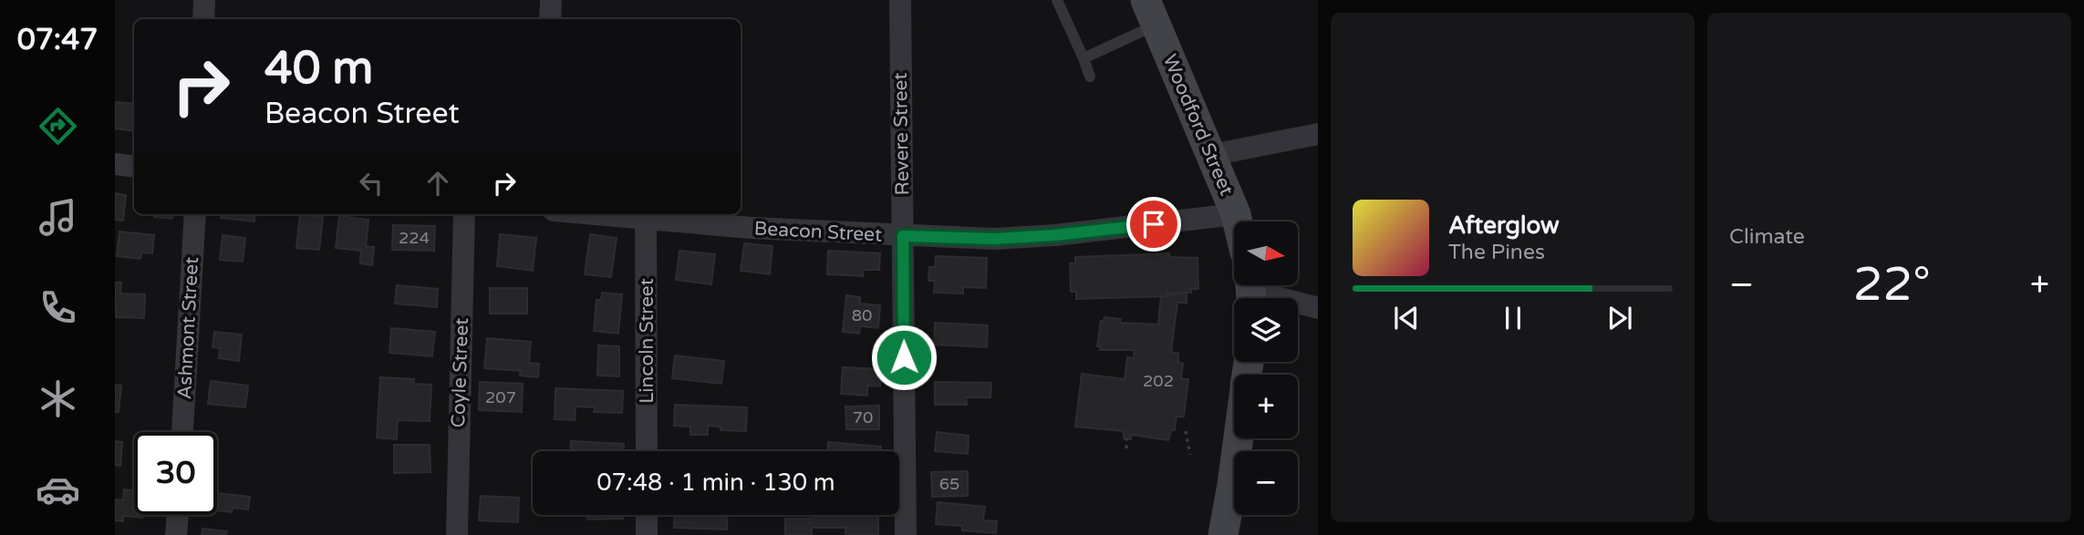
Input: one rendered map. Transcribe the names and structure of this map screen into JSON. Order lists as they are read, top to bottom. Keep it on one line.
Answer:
{"streets":{"main road":["Woodford Street"],"street":["Revere Street","Beacon Street","Ashmont Street","Lincoln Street","Coyle Street"]},"crossings":[["Woodford Street","Beacon Street"],["Revere Street","Beacon Street"],["Beacon Street","Lincoln Street"]],"house_numbers":["224","80","202","207","70","65"],"north":"right","page":{"tabs":"07:47","tile":"Climate","turn":["40 m","Beacon Street"],"song":["Afterglow","The Pines"],"map_buttons":["+","−"],"heat":["−","22°","+"],"limit":"30","trip":"07:48 · 1 min · 130 m"}}
